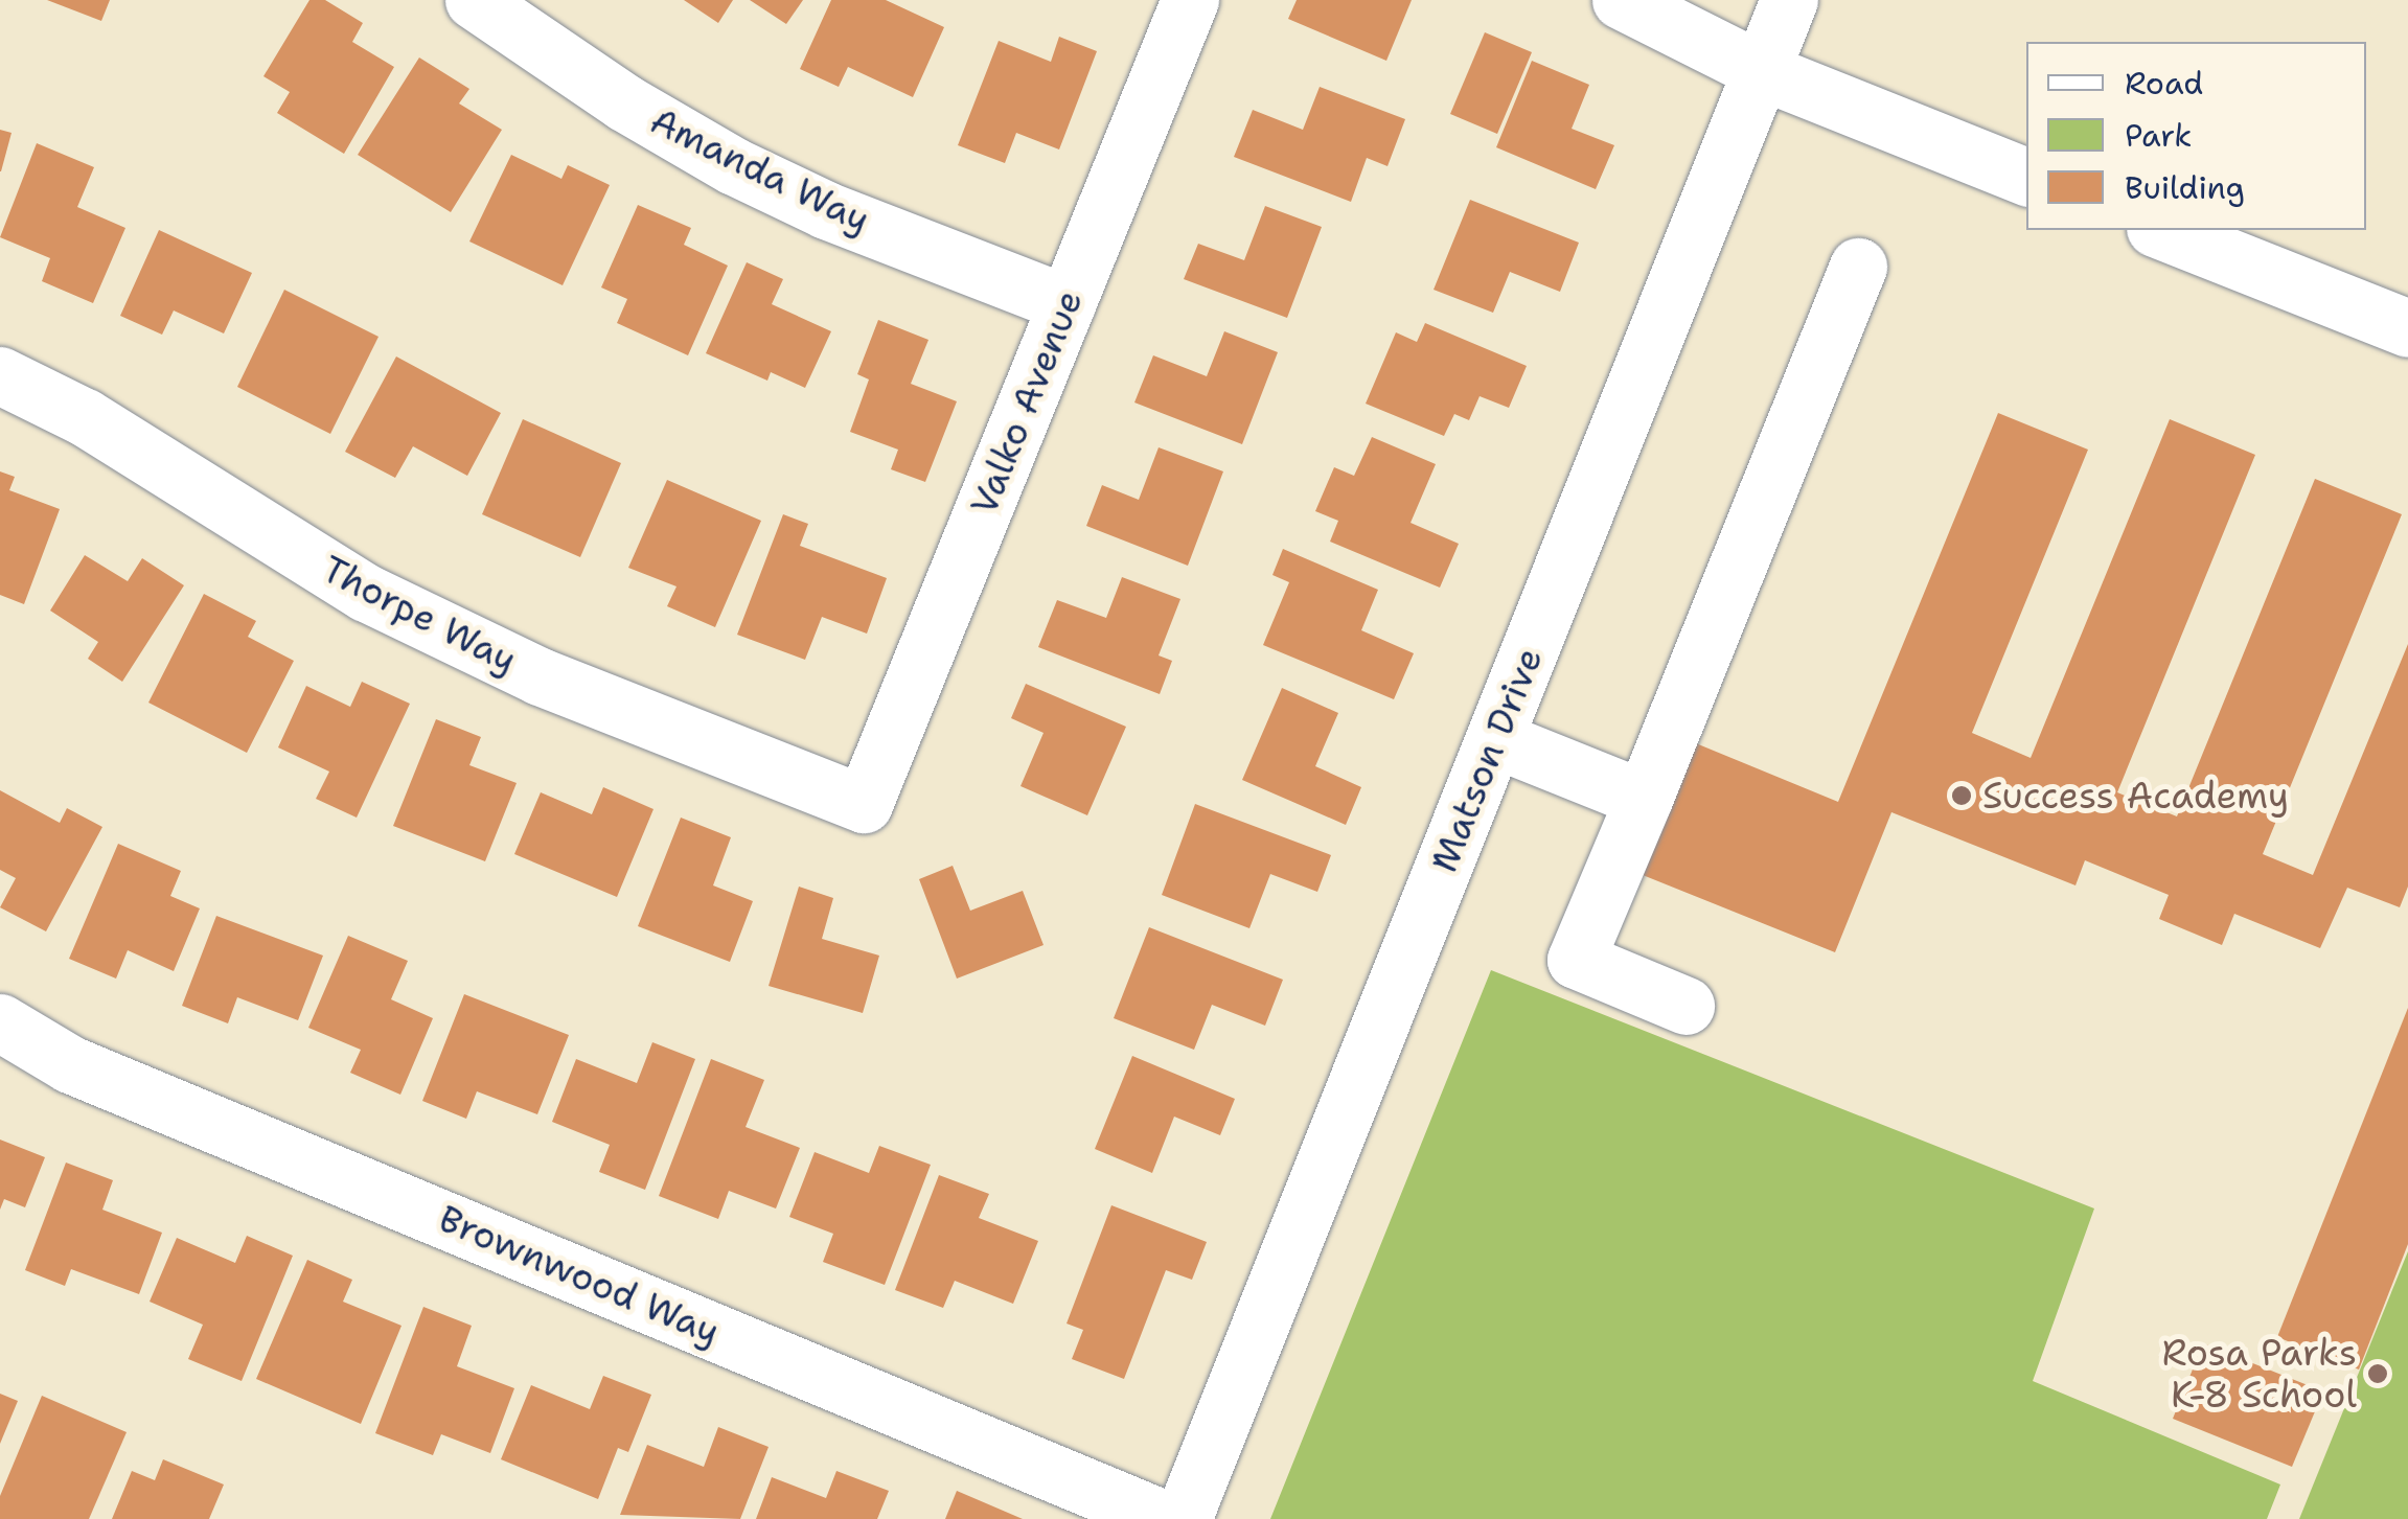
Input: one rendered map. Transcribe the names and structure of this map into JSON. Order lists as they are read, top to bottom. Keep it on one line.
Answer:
{"streets":{"street":["Amanda Way","Valko Avenue","Thorpe Way","Matson Drive","Brownwood Way"]},"crossings":[["Amanda Way","Valko Avenue"],["Valko Avenue","Thorpe Way"]],"places":["Success Academy","Rosa Parks K-8 School"],"legend":["Road","Park","Building"]}
